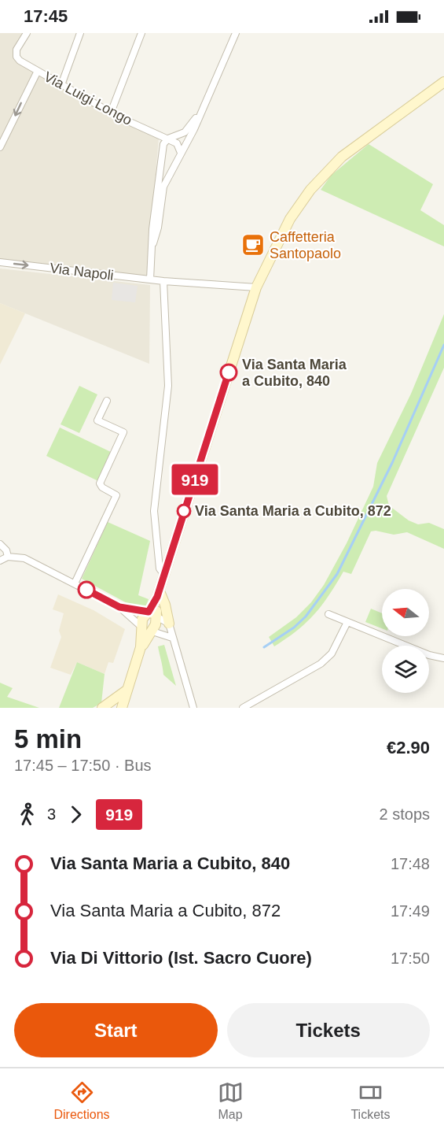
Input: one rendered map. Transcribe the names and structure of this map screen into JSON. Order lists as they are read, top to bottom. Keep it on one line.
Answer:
{"streets":{"street":["Via Luigi Longo","Via Napoli"]},"one_way":["Via Napoli"],"places":{"cafe":["Caffetteria Santopaolo"],"other":["Via Santa Maria a Cubito, 840","Via Santa Maria a Cubito, 872"]},"lines":["bus line 919"],"north":"left","page":{"status":"17:45","on_map":"919","heading":["5 min","17:45 – 17:50 · Bus","€2.90"],"legs":["3","919","2 stops"],"list":[{"name":"Via Santa Maria a Cubito, 840","value":"17:48"},{"name":"Via Santa Maria a Cubito, 872","value":"17:49"},{"name":"Via Di Vittorio (Ist. Sacro Cuore)","value":"17:50"}],"buttons":["Start","Tickets"],"tabs":["Directions","Map","Tickets"]}}
